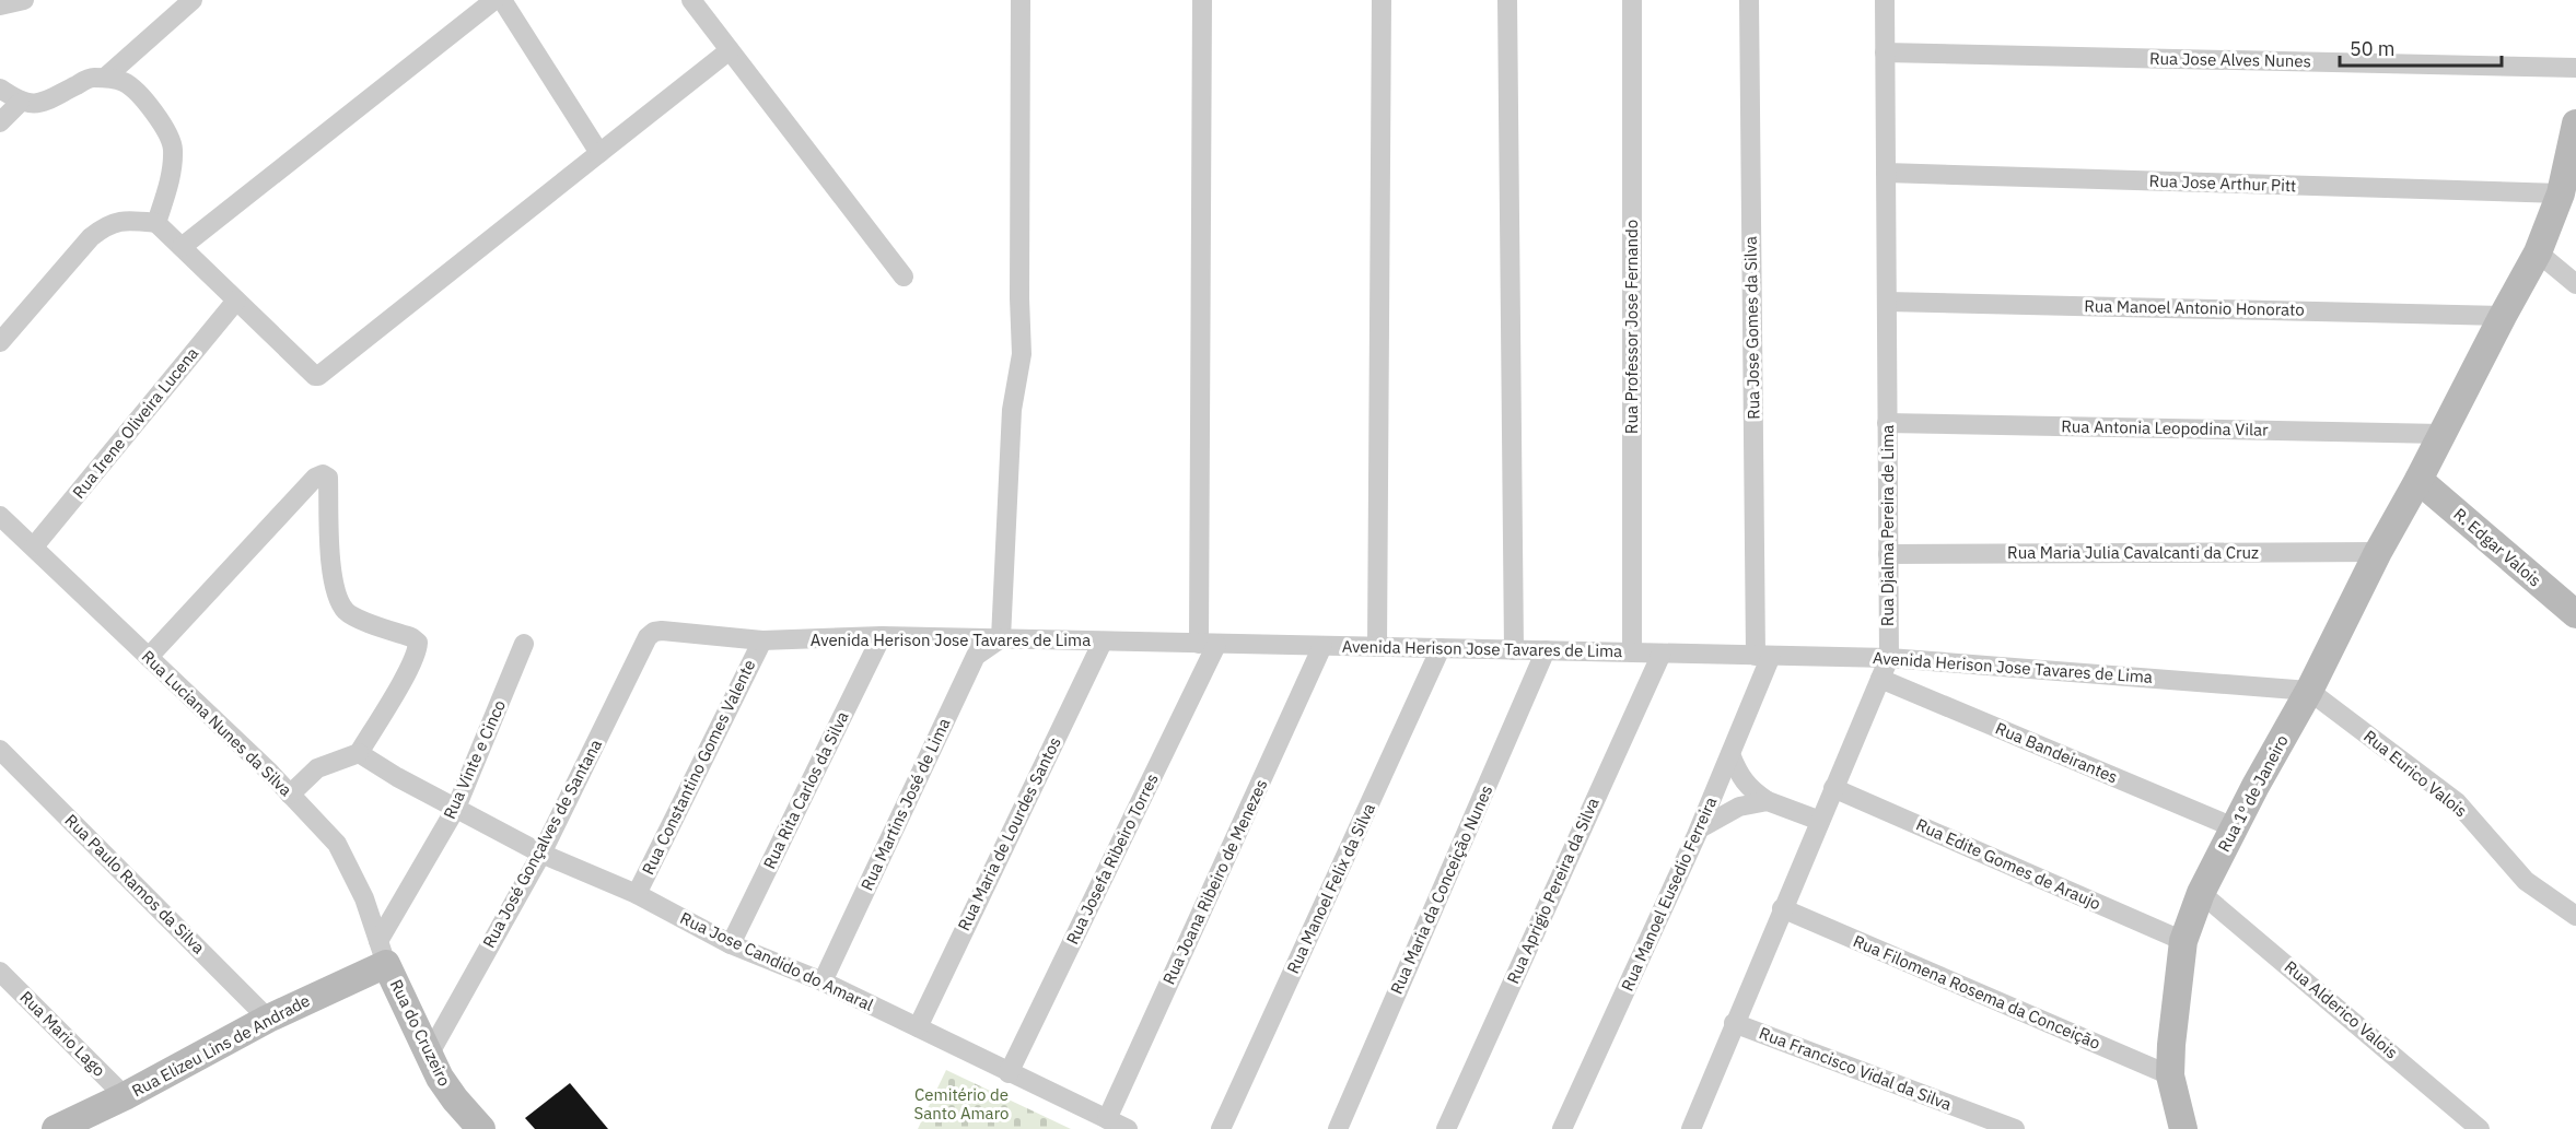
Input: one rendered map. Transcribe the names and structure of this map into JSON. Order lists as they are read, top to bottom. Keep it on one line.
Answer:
{"streets":{"main road":["R. Edgar Valois","Rua 1º de Janeiro","Rua do Cruzeiro","Rua Elizeu Lins de Andrade"],"street":["Rua Jose Alves Nunes","Rua Jose Arthur Pitt","Rua Manoel Antonio Honorato","Rua Professor Jose Fernando","Rua Jose Gomes da Silva","Rua Irene Oliveira Lucena","Rua Antonia Leopodina Vilar","Rua Djalma Pereira de Lima","Rua Maria Julia Cavalcanti da Cruz","Avenida Herison Jose Tavares de Lima","Rua Luciana Nunes da Silva","Rua Bandeirantes","Rua Vinte e Cinco","Rua Constantino Gomes Valente","Rua Eurico Valois","Rua Rita Carlos da Silva","Rua Martins José de Lima","Rua Maria de Lourdes Santos","Rua José Gonçalves de Santana","Rua Josefa Ribeiro Torres","Rua Edite Gomes de Araujo","Rua Joana Ribeiro de Menezes","Rua Paulo Ramos da Silva","Rua Manoel Felix da Silva","Rua Maria da Conceição Nunes","Rua Aprigio Pereira da Silva","Rua Manoel Eusedio Ferreira","Rua Jose Candido do Amaral","Rua Filomena Rosema da Conceição","Rua Alderico Valois","Rua Mario Lago","Rua Francisco Vidal da Silva"]},"crossings":[["Rua Jose Alves Nunes","Rua Djalma Pereira de Lima"],["Rua Jose Arthur Pitt","Rua Djalma Pereira de Lima"],["Rua Jose Arthur Pitt","Rua 1º de Janeiro"],["Rua Manoel Antonio Honorato","Rua Djalma Pereira de Lima"],["Rua Manoel Antonio Honorato","Rua 1º de Janeiro"],["Rua Professor Jose Fernando","Avenida Herison Jose Tavares de Lima"],["Rua Jose Gomes da Silva","Avenida Herison Jose Tavares de Lima"],["Rua Jose Gomes da Silva","Rua Manoel Eusedio Ferreira"],["Rua Irene Oliveira Lucena","Rua Luciana Nunes da Silva"],["Rua Antonia Leopodina Vilar","Rua Djalma Pereira de Lima"],["Rua Antonia Leopodina Vilar","Rua 1º de Janeiro"],["Rua Djalma Pereira de Lima","Rua Maria Julia Cavalcanti da Cruz"],["Rua Djalma Pereira de Lima","Avenida Herison Jose Tavares de Lima"],["Rua Djalma Pereira de Lima","Rua Bandeirantes"],["Rua Djalma Pereira de Lima","Rua Edite Gomes de Araujo"],["Rua Djalma Pereira de Lima","Rua Filomena Rosema da Conceição"],["Rua Djalma Pereira de Lima","Rua Francisco Vidal da Silva"],["R. Edgar Valois","Rua 1º de Janeiro"],["Rua Maria Julia Cavalcanti da Cruz","Rua 1º de Janeiro"],["Avenida Herison Jose Tavares de Lima","Rua Constantino Gomes Valente"],["Avenida Herison Jose Tavares de Lima","Rua Eurico Valois"],["Avenida Herison Jose Tavares de Lima","Rua Rita Carlos da Silva"],["Avenida Herison Jose Tavares de Lima","Rua 1º de Janeiro"],["Avenida Herison Jose Tavares de Lima","Rua Martins José de Lima"],["Avenida Herison Jose Tavares de Lima","Rua Maria de Lourdes Santos"],["Avenida Herison Jose Tavares de Lima","Rua José Gonçalves de Santana"],["Avenida Herison Jose Tavares de Lima","Rua Josefa Ribeiro Torres"],["Avenida Herison Jose Tavares de Lima","Rua Joana Ribeiro de Menezes"],["Avenida Herison Jose Tavares de Lima","Rua Manoel Felix da Silva"],["Avenida Herison Jose Tavares de Lima","Rua Maria da Conceição Nunes"],["Avenida Herison Jose Tavares de Lima","Rua Aprigio Pereira da Silva"],["Avenida Herison Jose Tavares de Lima","Rua Manoel Eusedio Ferreira"],["Rua Luciana Nunes da Silva","Rua Vinte e Cinco"],["Rua Luciana Nunes da Silva","Rua do Cruzeiro"],["Rua Luciana Nunes da Silva","Rua Elizeu Lins de Andrade"],["Rua Bandeirantes","Rua 1º de Janeiro"],["Rua Vinte e Cinco","Rua Jose Candido do Amaral"],["Rua Vinte e Cinco","Rua do Cruzeiro"],["Rua Vinte e Cinco","Rua Elizeu Lins de Andrade"],["Rua Constantino Gomes Valente","Rua Jose Candido do Amaral"],["Rua Eurico Valois","Rua 1º de Janeiro"],["Rua Rita Carlos da Silva","Rua Jose Candido do Amaral"],["Rua 1º de Janeiro","Rua Edite Gomes de Araujo"],["Rua 1º de Janeiro","Rua Filomena Rosema da Conceição"],["Rua 1º de Janeiro","Rua Alderico Valois"],["Rua Martins José de Lima","Rua Jose Candido do Amaral"],["Rua Maria de Lourdes Santos","Rua Jose Candido do Amaral"],["Rua José Gonçalves de Santana","Rua Jose Candido do Amaral"],["Rua José Gonçalves de Santana","Rua do Cruzeiro"],["Rua Josefa Ribeiro Torres","Rua Jose Candido do Amaral"],["Rua Joana Ribeiro de Menezes","Rua Jose Candido do Amaral"],["Rua Paulo Ramos da Silva","Rua Elizeu Lins de Andrade"],["Rua do Cruzeiro","Rua Elizeu Lins de Andrade"],["Rua Mario Lago","Rua Elizeu Lins de Andrade"]],"parks":["Cemitério de Santo Amaro"],"scale_bar":"50 m"}
